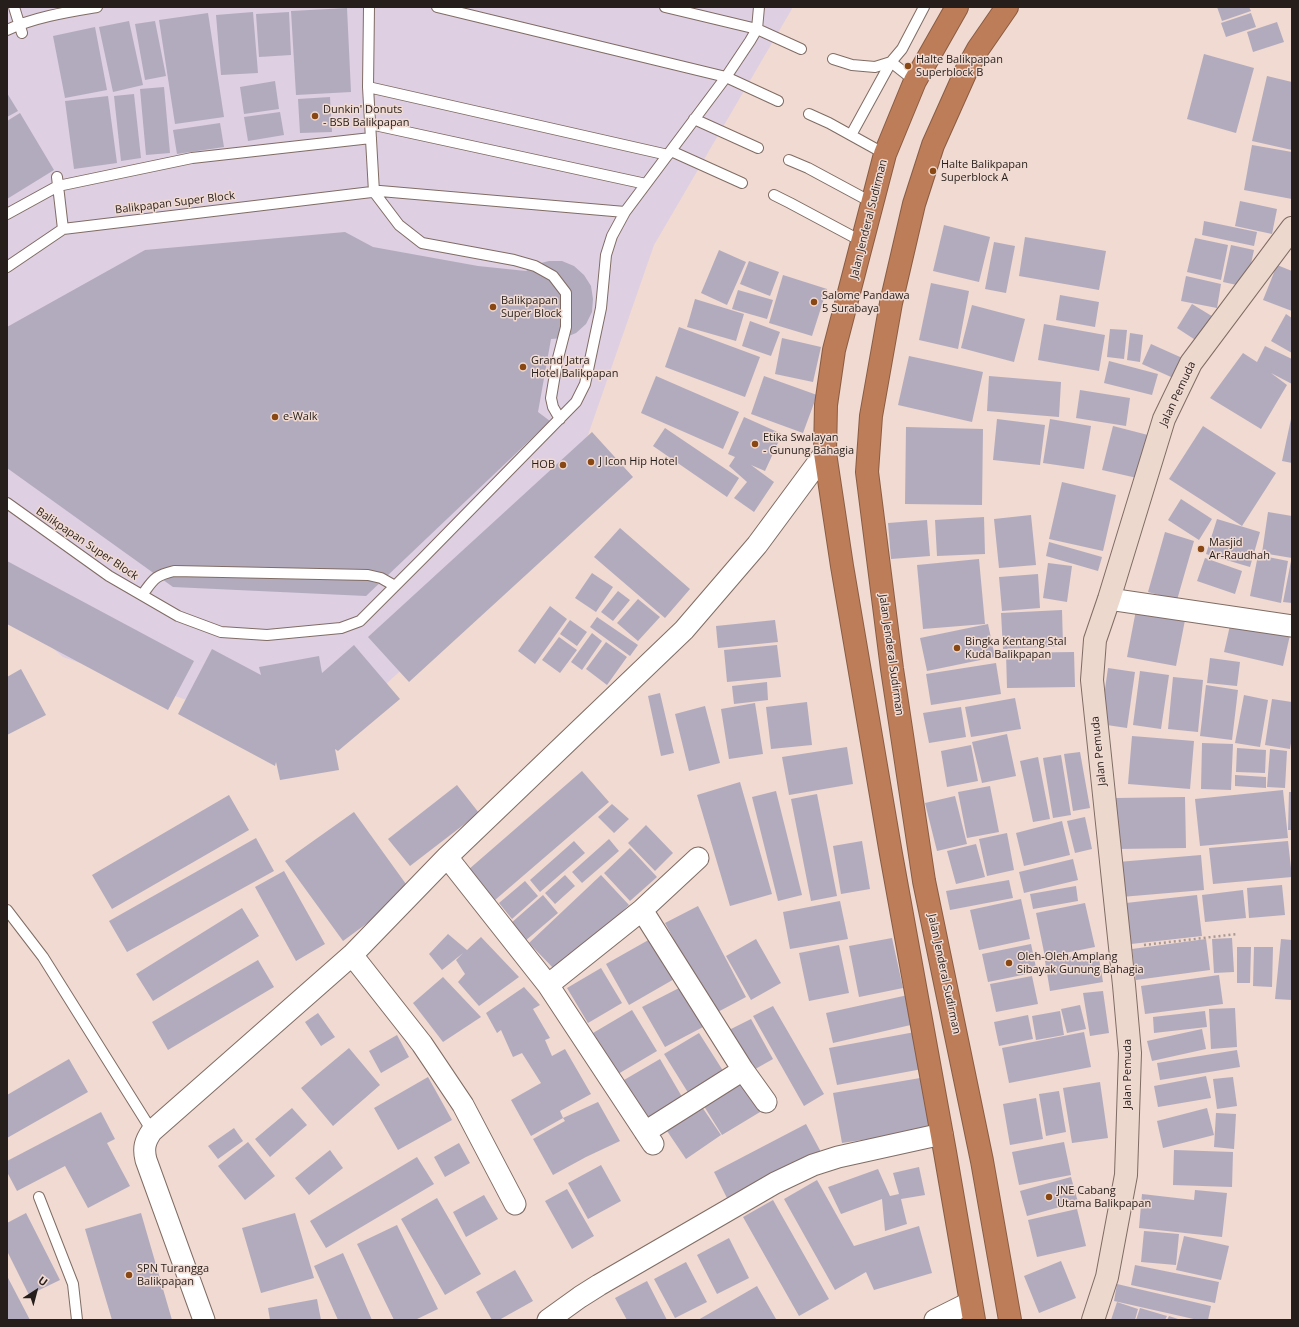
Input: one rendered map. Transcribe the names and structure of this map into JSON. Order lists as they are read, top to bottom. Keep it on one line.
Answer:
{"streets":{"highway":["Jalan Jenderal Sudirman"],"street":["Jalan Pemuda"],"lane":["Balikpapan Super Block"]},"places":["Halte Balikpapan Superblock B","Dunkin' Donuts - BSB Balikpapan","Halte Balikpapan Superblock A","Salome Pandawa 5 Surabaya","Balikpapan Super Block","Grand Jatra Hotel Balikpapan","e-Walk","Etika Swalayan - Gunung Bahagia","J Icon Hip Hotel","HOB","Masjid Ar-Raudhah","Bingka Kentang Stal Kuda Balikpapan","Oleh-Oleh Amplang Sibayak Gunung Bahagia","JNE Cabang Utama Balikpapan","SPN Turangga Balikpapan"],"north":"top right"}
